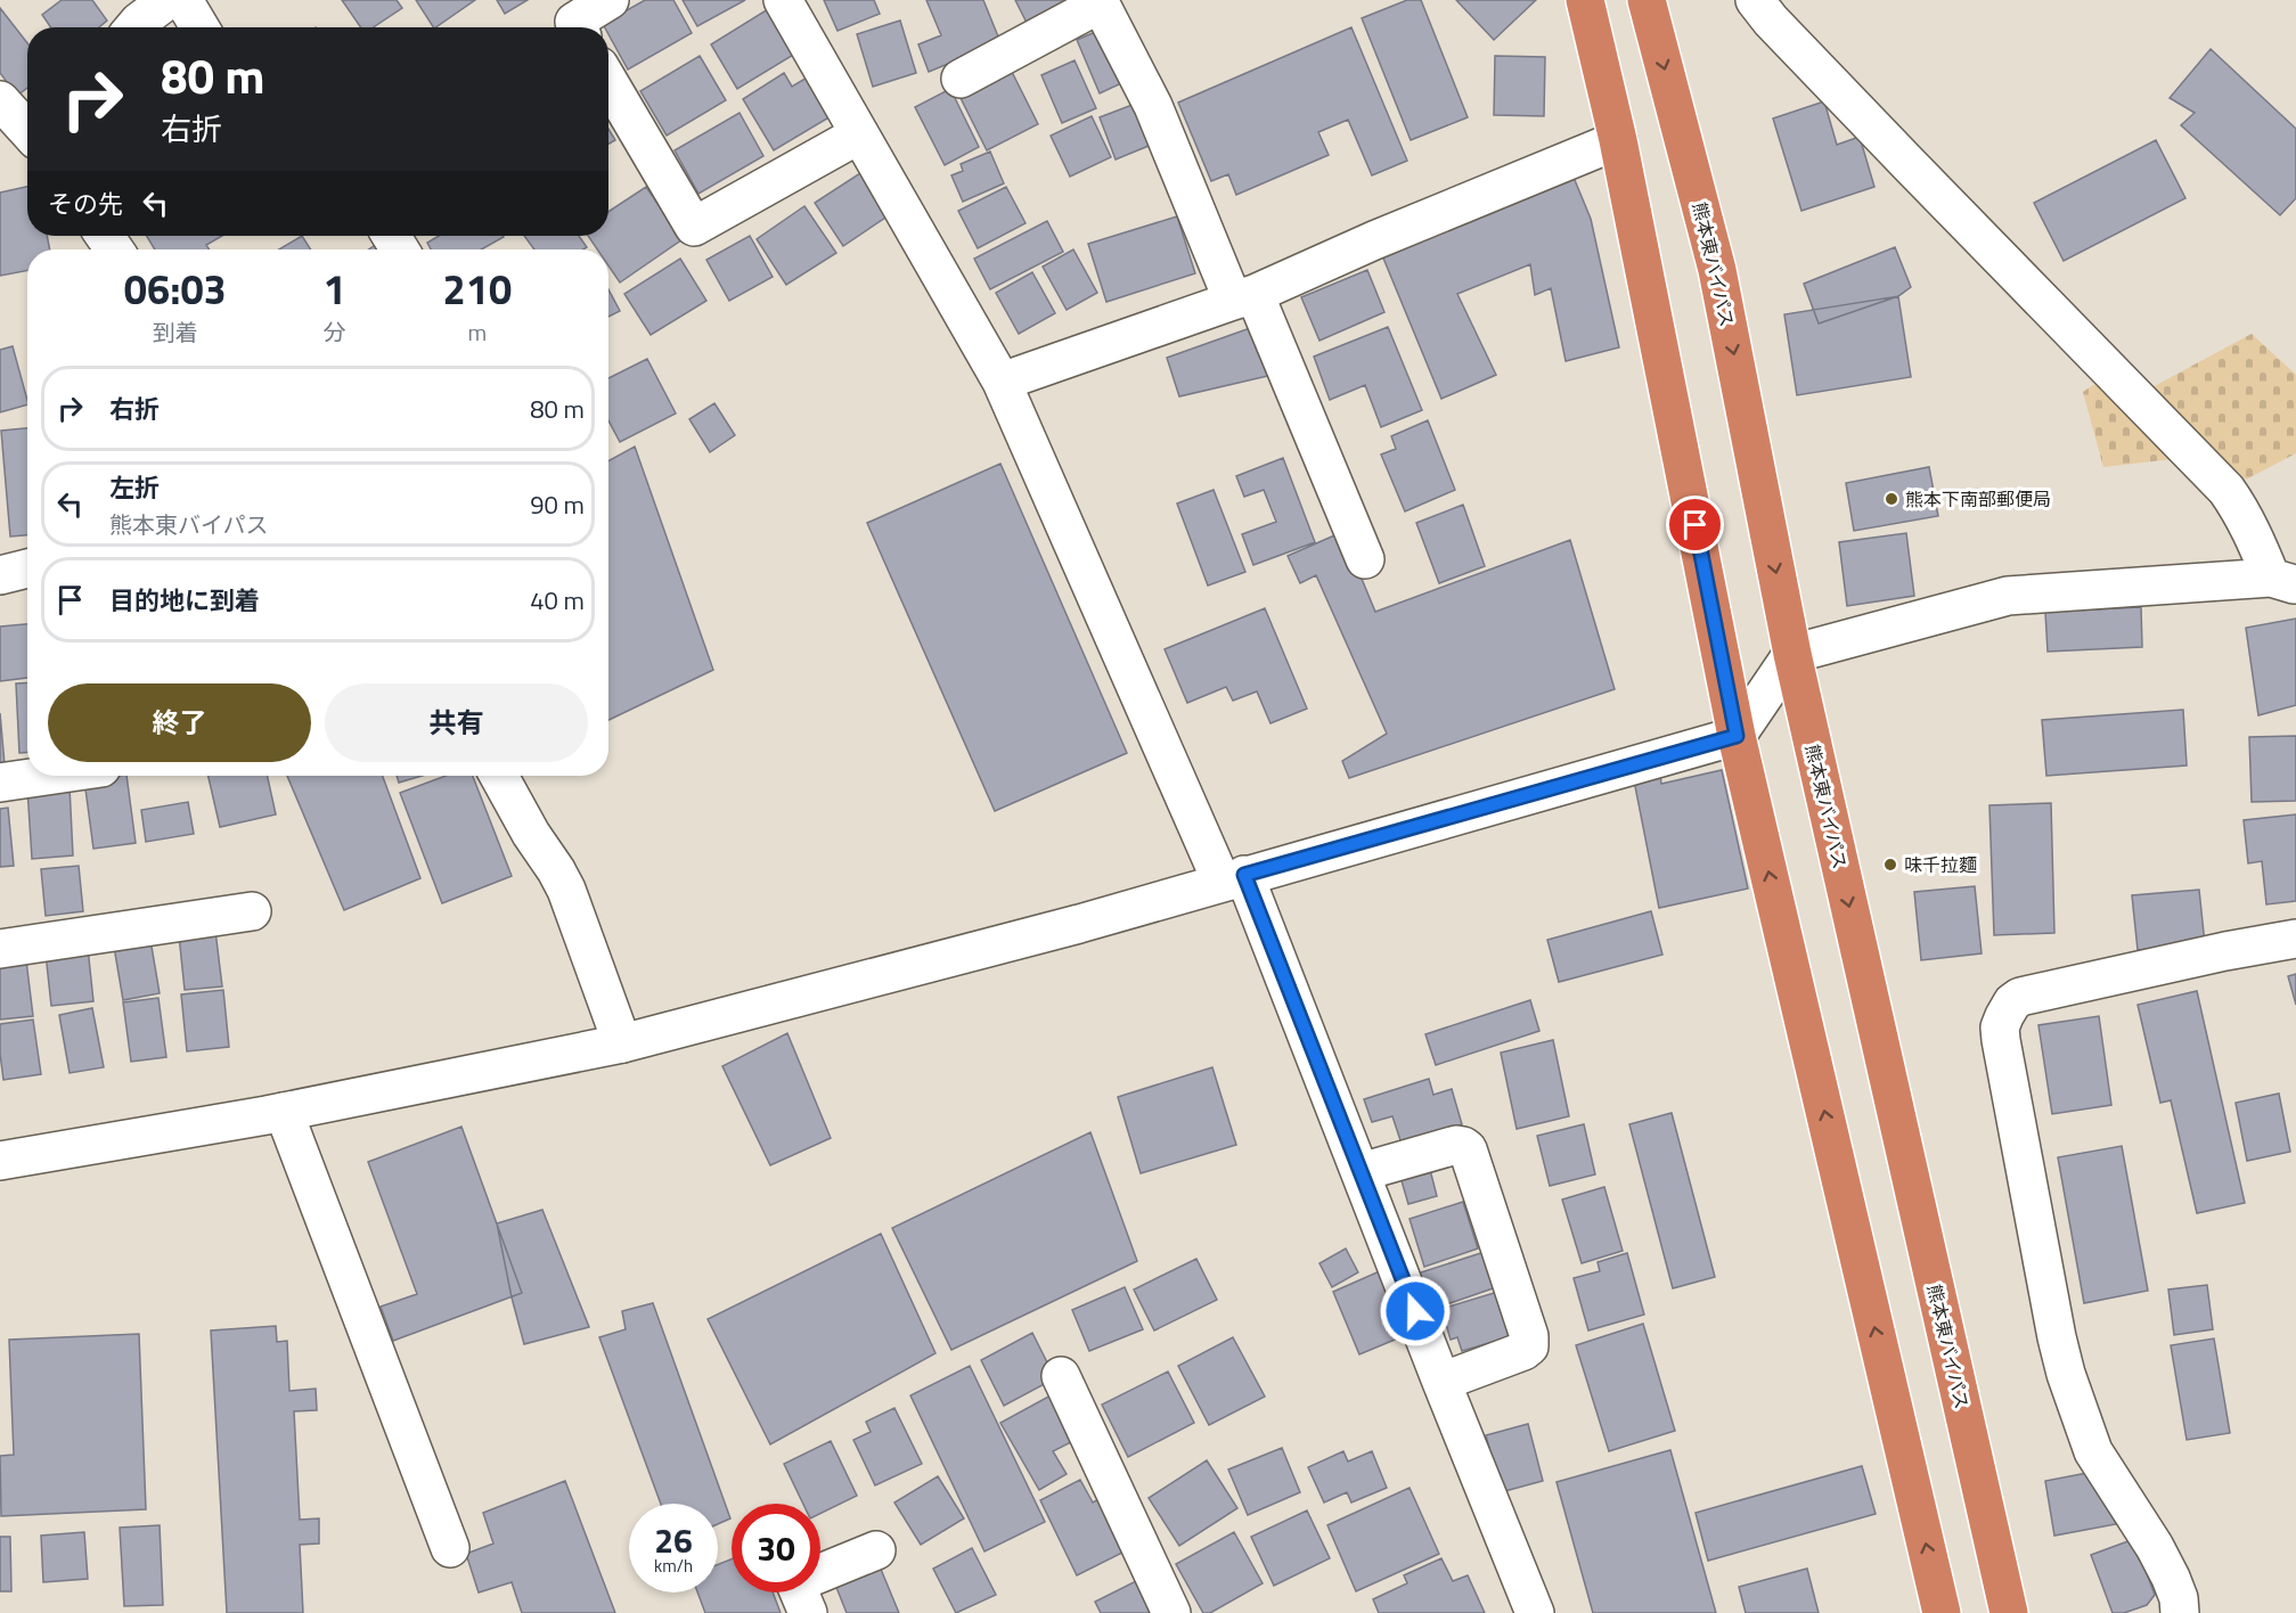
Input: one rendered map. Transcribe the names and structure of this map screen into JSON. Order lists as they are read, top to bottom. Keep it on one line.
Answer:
{"streets":{"highway":["熊本東バイパス"]},"places":["熊本下南部郵便局","味千拉麵"],"page":{"turn":["80 m","右折"],"then":"その先","eta":["06:03","到着","1","分","210","m"],"list":[{"name":"右折","value":"80 m"},{"name":"左折","note":"熊本東バイパス","value":"90 m"},{"name":"目的地に到着","value":"40 m"}],"buttons":["終了","共有"],"speed":"26 km/h","limit":"30"}}
